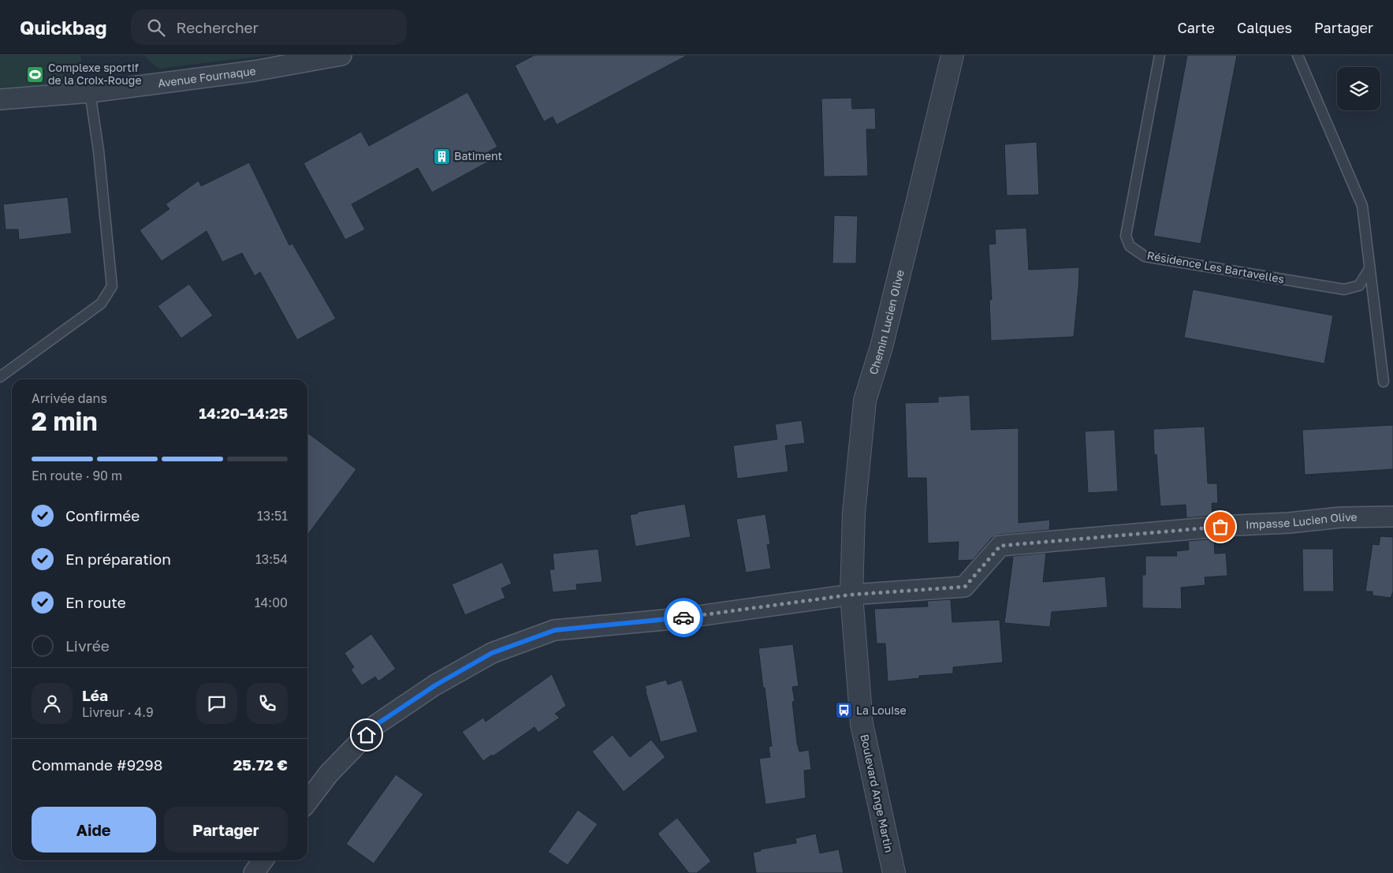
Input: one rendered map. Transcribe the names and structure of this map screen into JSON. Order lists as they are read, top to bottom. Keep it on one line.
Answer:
{"streets":{"street":["Avenue Fournaque","Chemin Lucien Olive","Impasse Lucien Olive","Boulevard Ange Martin"],"lane":["Résidence Les Bartavelles"]},"crossings":[["Chemin Lucien Olive","Impasse Lucien Olive"],["Chemin Lucien Olive","Boulevard Ange Martin"],["Impasse Lucien Olive","Boulevard Ange Martin"]],"places":{"sports":["Complexe sportif de la Croix-Rouge"],"building":["Batiment"],"bus stop":["La Louise"]},"page":{"header":"Quickbag","search":"Rechercher","nav":["Carte","Calques","Partager"],"heading":["2 min","Arrivée dans","14:20–14:25"],"panel":["Léa","Livreur · 4.9","Commande #9298","25.72 €"],"bar":"En route · 90 m","list":[["Confirmée","13:51"],["En préparation","13:54"],["En route","14:00"],"Livrée"],"buttons":["Aide","Partager"]}}
